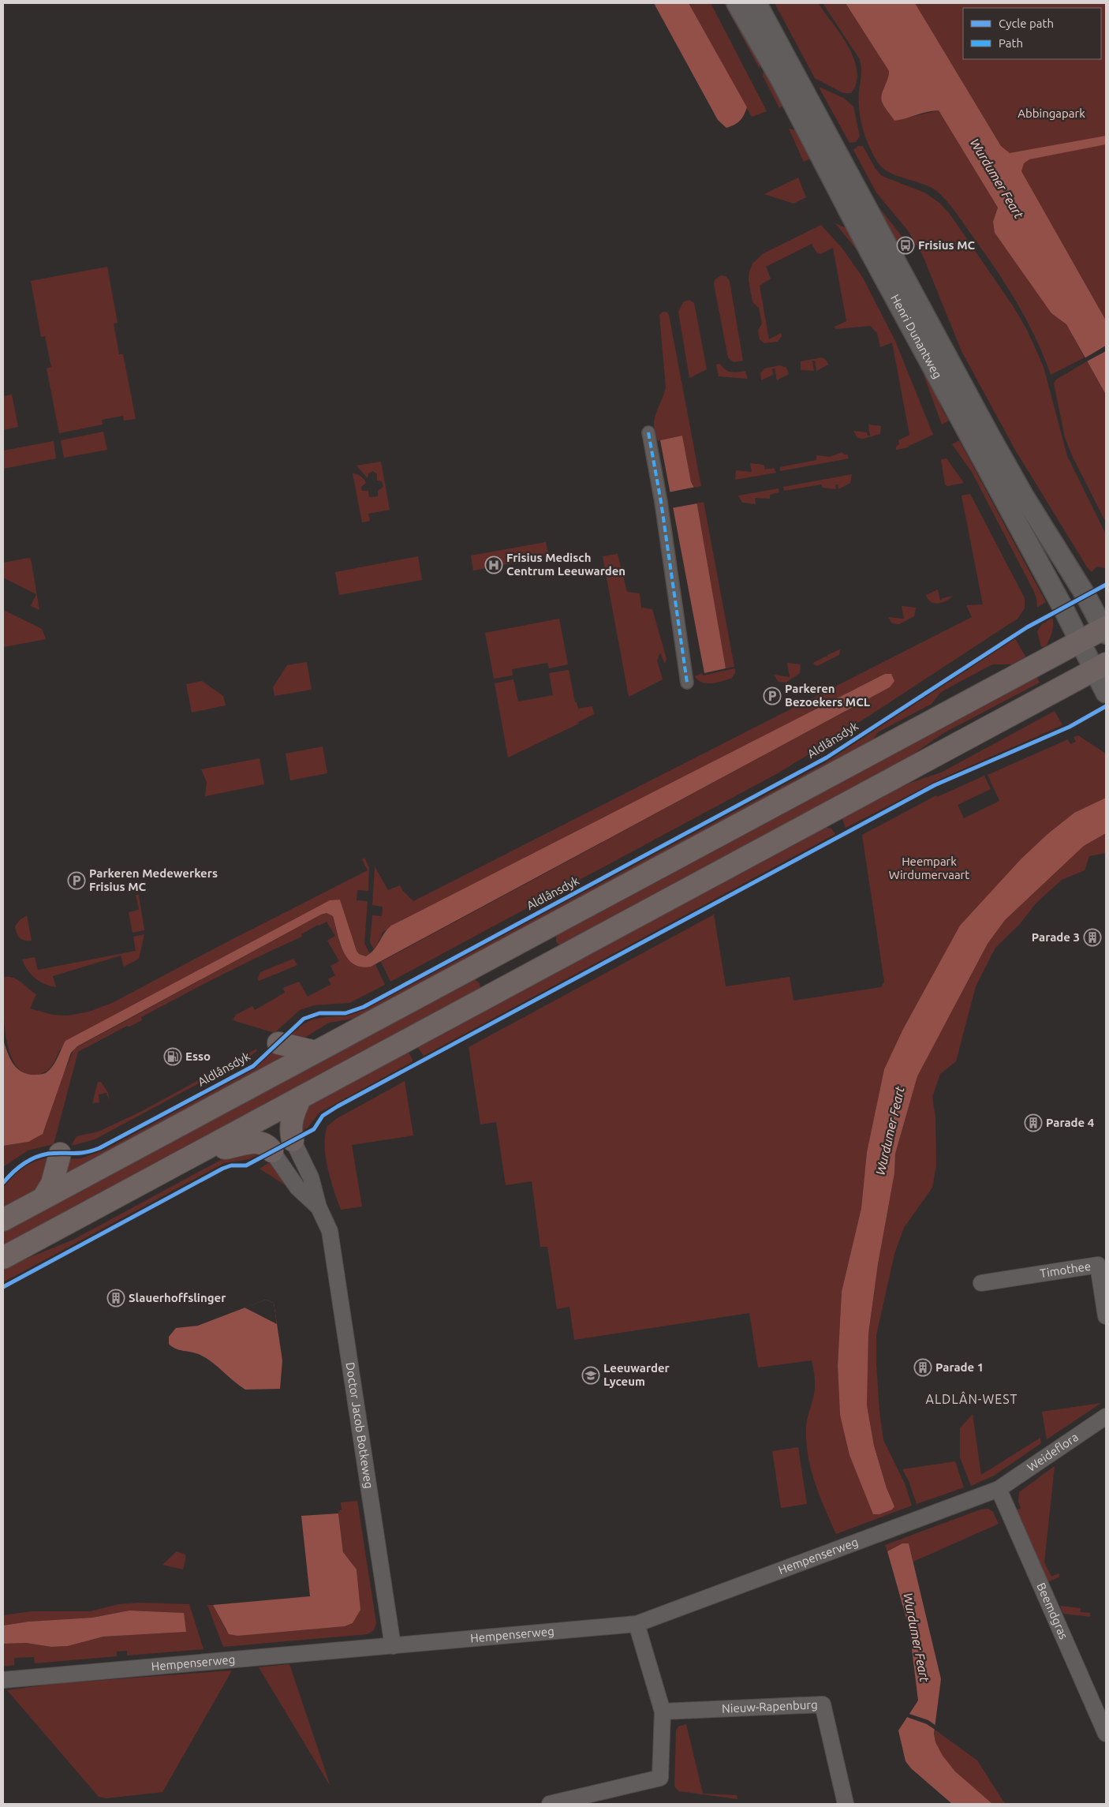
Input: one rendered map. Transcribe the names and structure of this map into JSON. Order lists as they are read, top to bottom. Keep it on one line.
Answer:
{"streets":{"street":["Henri Dunantweg","Timothee","Doctor Jacob Botkeweg","Weideflora","Hempenserweg","Beemdgras","Nieuw-Rapenburg"],"cycle path":["Aldlânsdyk"]},"crossings":[["Doctor Jacob Botkeweg","Hempenserweg"],["Weideflora","Hempenserweg"],["Weideflora","Beemdgras"],["Hempenserweg","Beemdgras"]],"districts":["ALDLÂN-WEST"],"water":["Wurdumer Feart"],"parks":["Abbingapark","Heempark Wirdumervaart"],"places":{"bus stop":["Frisius MC"],"hospital":["Frisius Medisch Centrum Leeuwarden"],"parking":["Parkeren Bezoekers MCL","Parkeren Medewerkers Frisius MC"],"building":["Parade 3","Parade 4","Slauerhoffslinger","Parade 1"],"fuel station":["Esso"],"school or university":["Leeuwarder Lyceum"]},"legend":["Cycle path","Path"]}
